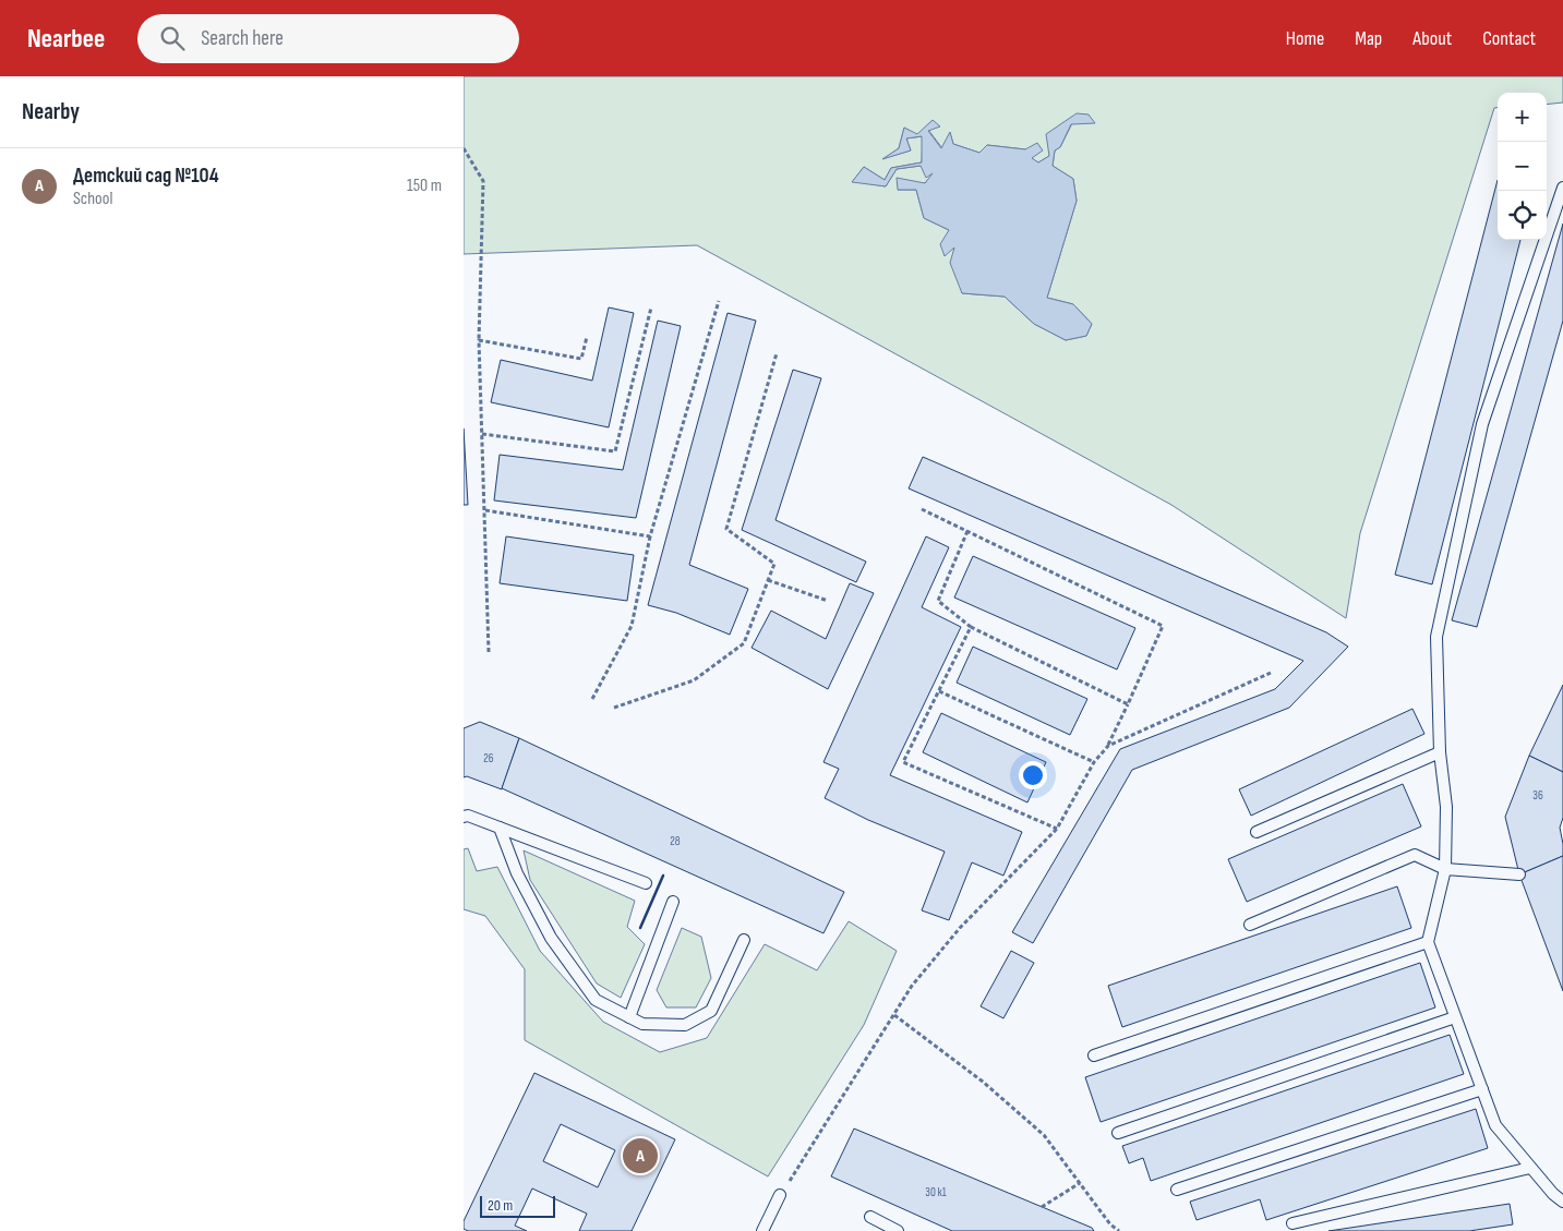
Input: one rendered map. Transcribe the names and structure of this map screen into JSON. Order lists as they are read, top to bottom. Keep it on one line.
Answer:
{"house_numbers":["26","36","28","30 к1"],"scale_bar":"20 m","page":{"header":"Nearbee","search":"Search here","nav":["Home","Map","About","Contact"],"heading":"Nearby","map_buttons":["+","−"],"list":[{"mark":"A","name":"Детский сад №104","note":"School","value":"150 m"}],"pins":"A","scale":"20 m"}}
